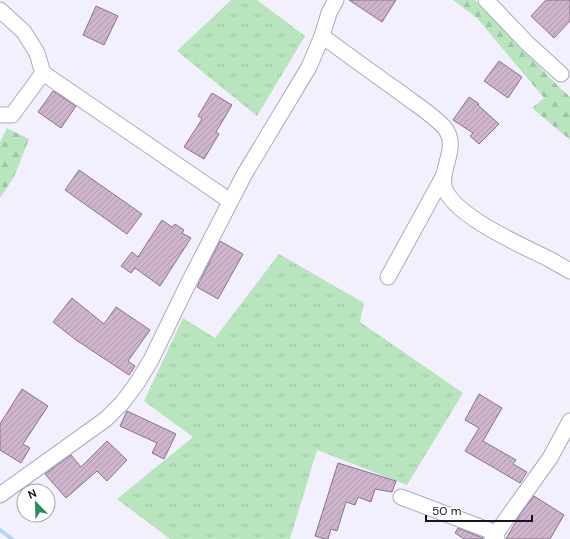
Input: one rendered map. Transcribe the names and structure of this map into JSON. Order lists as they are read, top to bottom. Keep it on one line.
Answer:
{"scale_bar":"50 m","north":"top left"}
